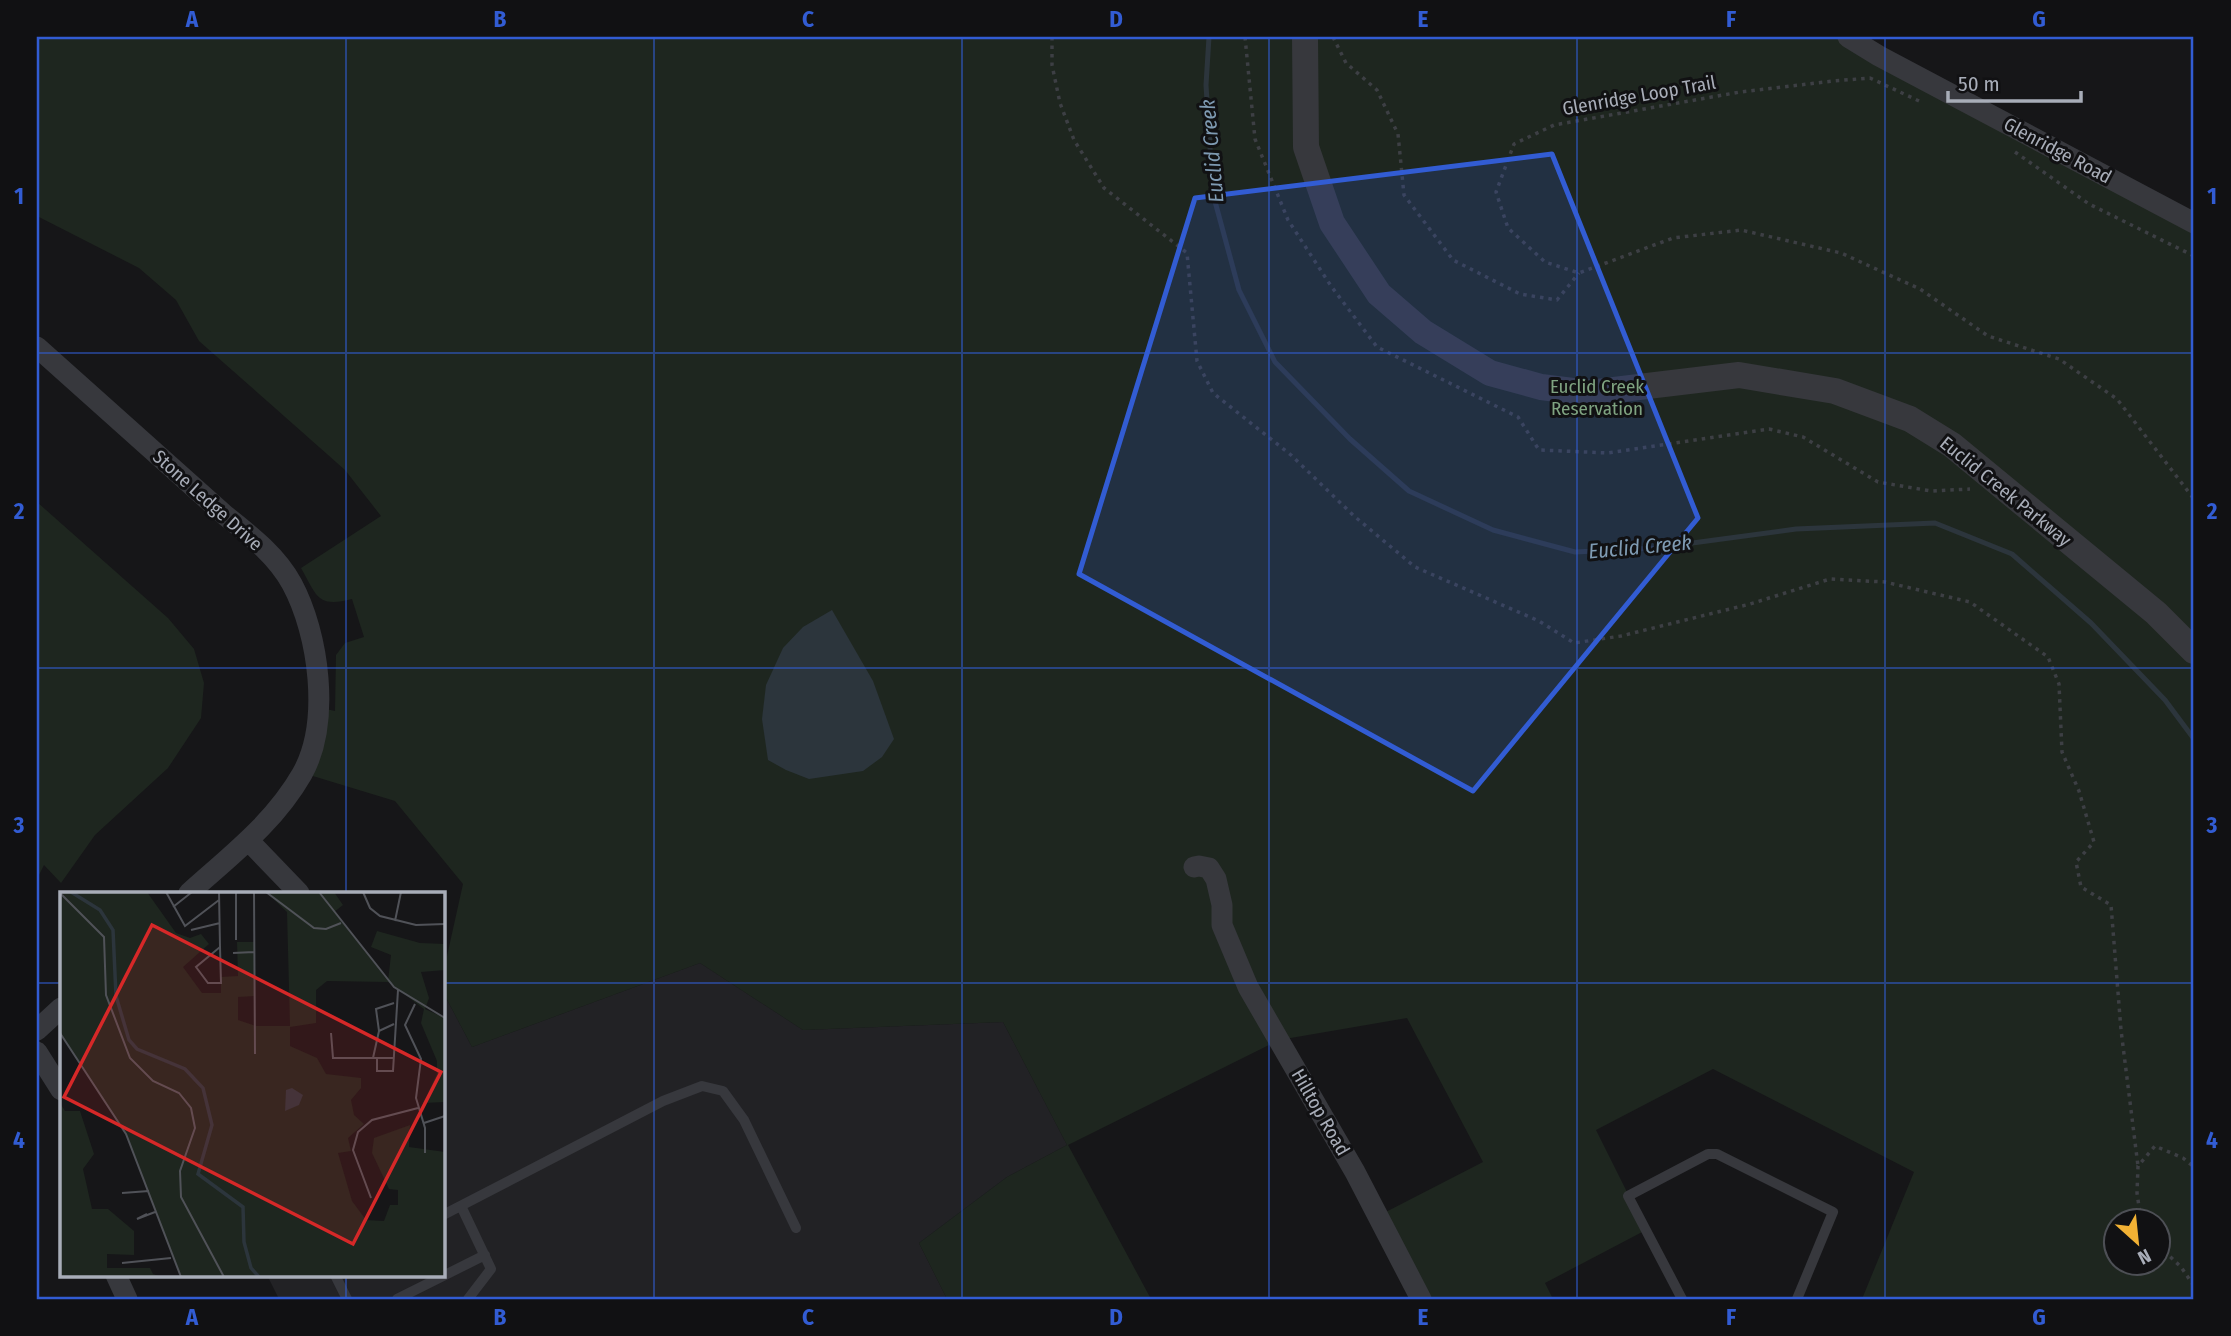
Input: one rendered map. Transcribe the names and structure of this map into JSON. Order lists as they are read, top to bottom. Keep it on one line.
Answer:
{"streets":{"street":["Glenridge Road","Euclid Creek Parkway","Stone Ledge Drive","Hilltop Road"],"path":["Glenridge Loop Trail"]},"water":["Euclid Creek"],"parks":["Euclid Creek Reservation"],"scale_bar":"50 m","north":"bottom right","grid":{"columns":["A","B","C","D","E","F","G"],"rows":["1","2","3","4"]}}
